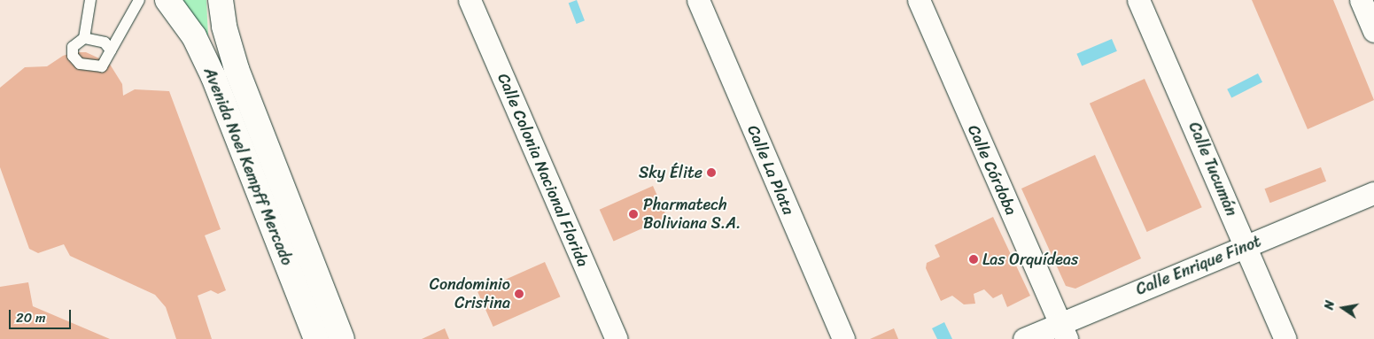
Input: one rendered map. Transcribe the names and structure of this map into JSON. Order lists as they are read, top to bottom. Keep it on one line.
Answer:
{"streets":{"main road":["Avenida Noel Kempff Mercado"],"street":["Calle Tucumán","Calle Colonia Nacional Florida","Calle La Plata","Calle Córdoba","Calle Enrique Finot"]},"crossings":[["Calle Tucumán","Calle Enrique Finot"],["Calle Córdoba","Calle Enrique Finot"]],"places":["Sky Élite","Pharmatech Boliviana S.A.","Las Orquídeas","Condominio Cristina"],"scale_bar":"20 m","north":"left"}
